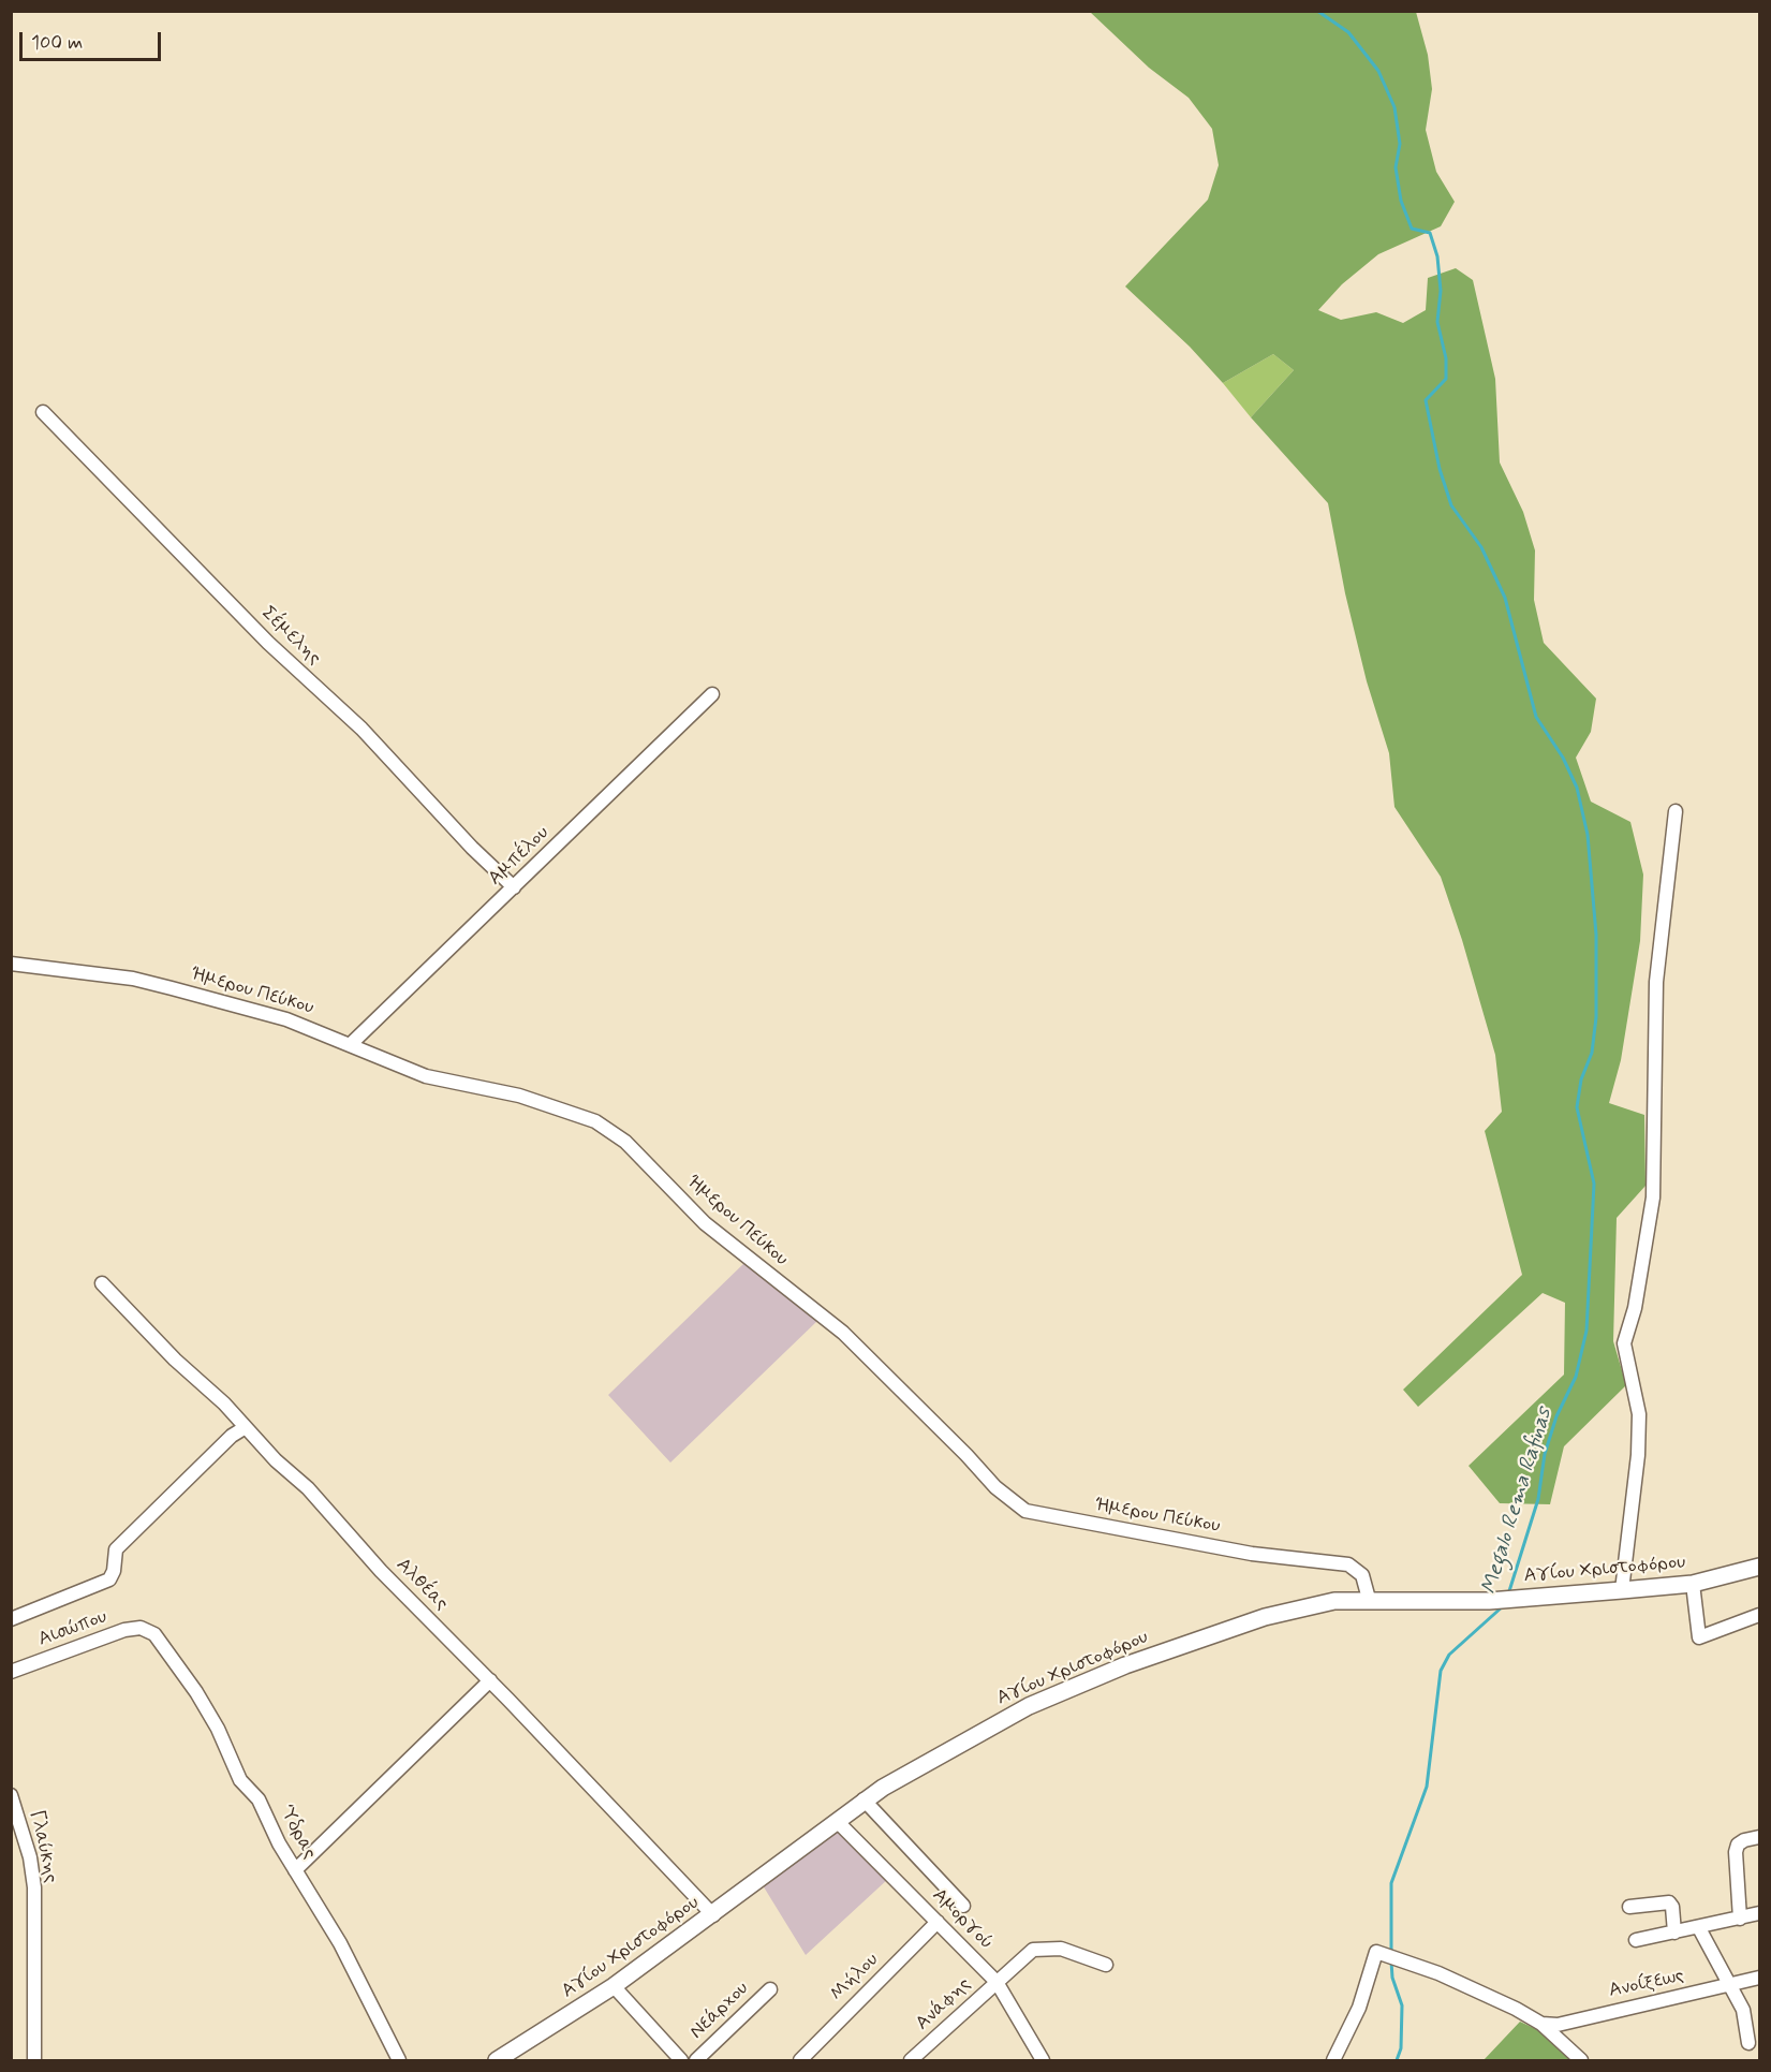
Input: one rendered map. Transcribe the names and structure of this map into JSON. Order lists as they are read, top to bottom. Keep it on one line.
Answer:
{"streets":{"main road":["Αγίου Χριστοφόρου"],"street":["Σέμελης","Αμπέλου","Ήμερου Πεύκου","Αλθέας","Αισώπου","Ύδρας","Γλαύκης","Αμοργού","Μήλου","Ανοίξεως","Ανάφης","Νεάρχου"]},"crossings":[["Σέμελης","Αμπέλου"],["Αμπέλου","Ήμερου Πεύκου"],["Ήμερου Πεύκου","Αγίου Χριστοφόρου"],["Αγίου Χριστοφόρου","Αλθέας"],["Αγίου Χριστοφόρου","Αμοργού"],["Αισώπου","Ύδρας"],["Αμοργού","Μήλου"],["Αμοργού","Ανάφης"]],"water":["Megalo Rema Rafinas"],"scale_bar":"100 m"}
